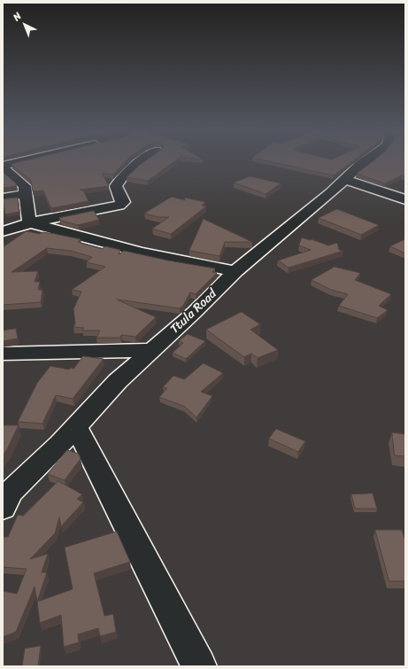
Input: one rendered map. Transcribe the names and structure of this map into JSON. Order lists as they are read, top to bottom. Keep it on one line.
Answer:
{"streets":{"street":["Ttula Road"]},"north":"top left"}
